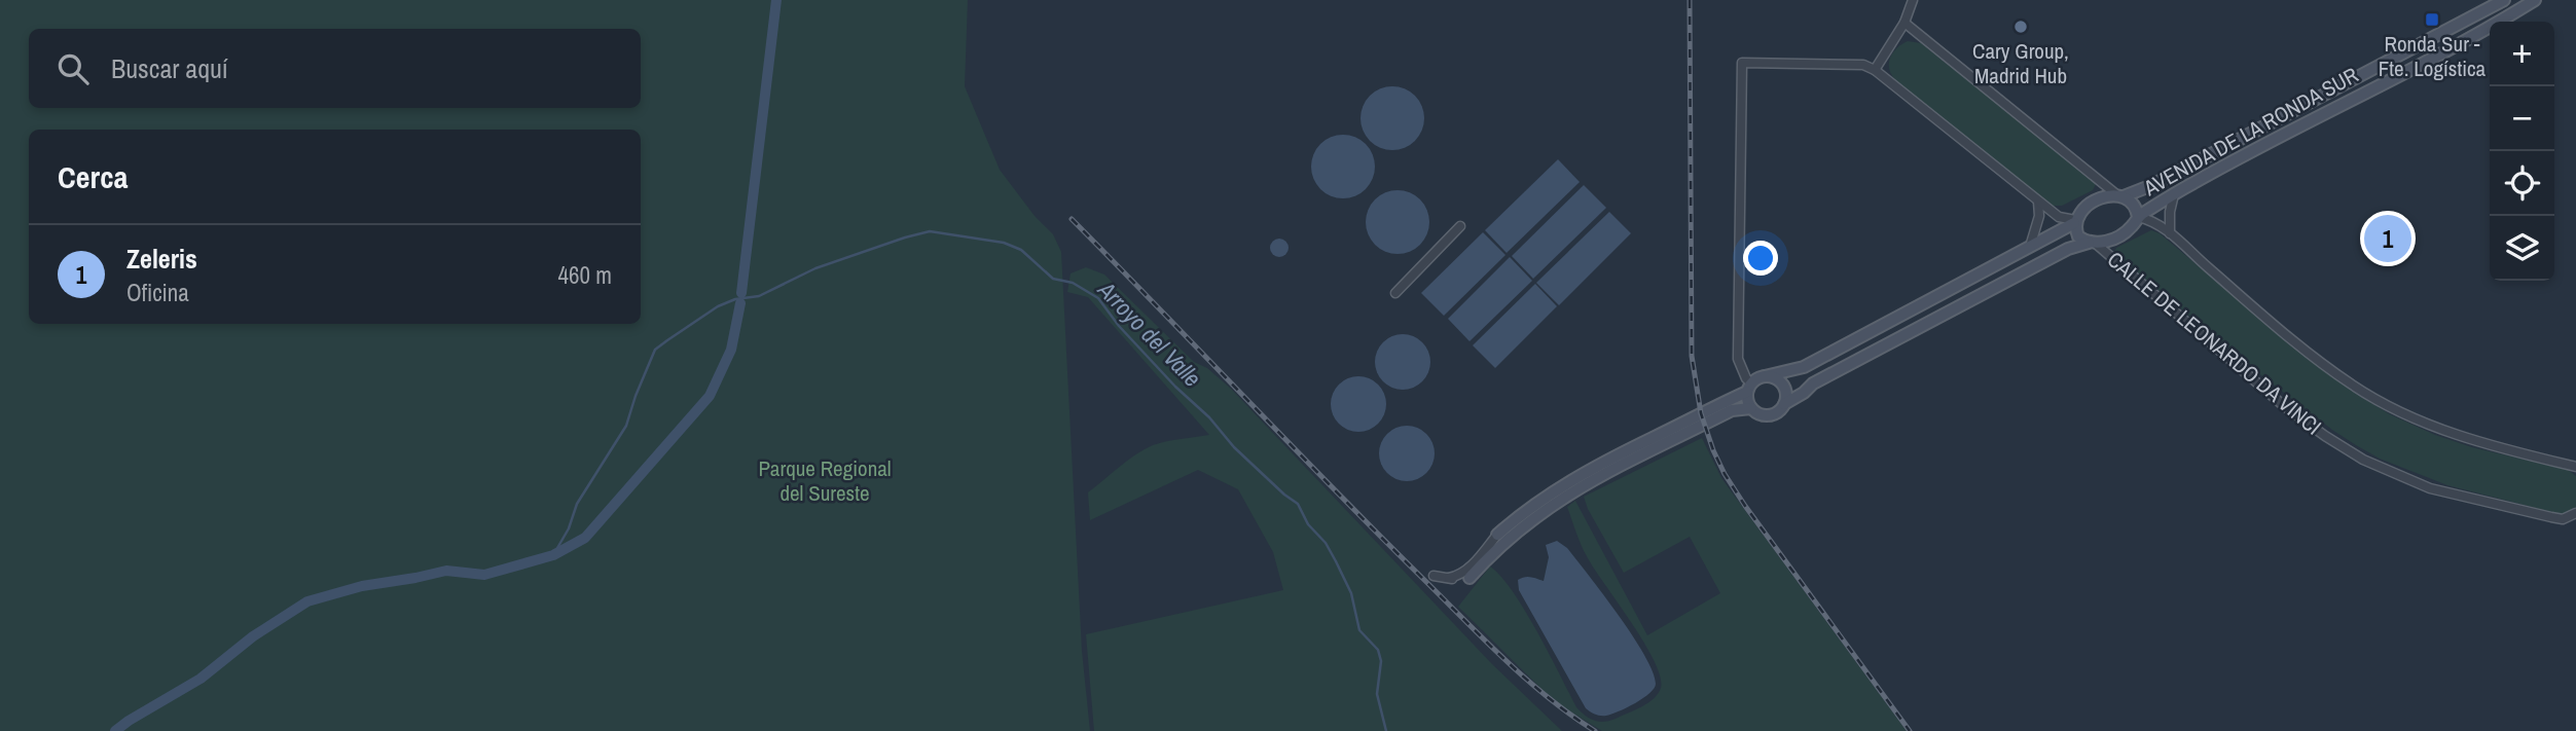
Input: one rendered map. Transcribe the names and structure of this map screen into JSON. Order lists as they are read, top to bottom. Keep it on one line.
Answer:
{"streets":{"main road":["AVENIDA DE LA RONDA SUR"],"street":["CALLE DE LEONARDO DA VINCI"]},"crossings":[["AVENIDA DE LA RONDA SUR","CALLE DE LEONARDO DA VINCI"]],"water":["Arroyo del Valle"],"parks":["Parque Regional del Sureste"],"places":{"transit":["Ronda Sur - Fte. Logística"],"other":["Cary Group, Madrid Hub"]},"page":{"map_buttons":["+","−"],"search":"Buscar aquí","heading":"Cerca","pins":"1","list":[{"mark":"1","name":"Zeleris","note":"Oficina","value":"460 m"}]}}
